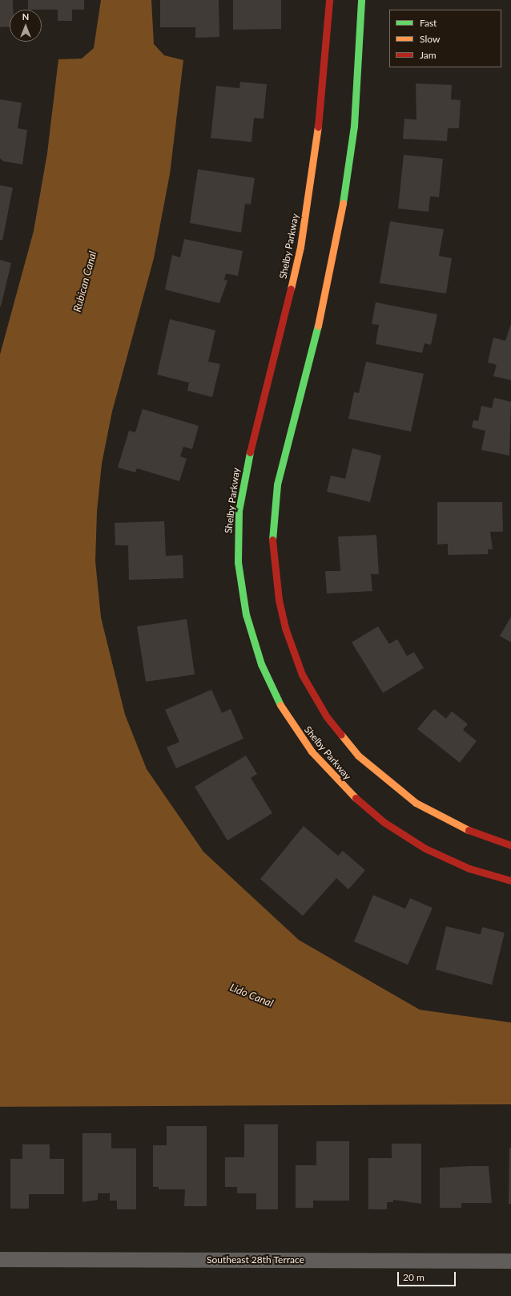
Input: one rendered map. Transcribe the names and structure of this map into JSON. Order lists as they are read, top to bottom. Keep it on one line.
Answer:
{"streets":{"street":["Shelby Parkway","Southeast 28th Terrace"]},"water":["Rubican Canal","Lido Canal"],"legend":["Fast","Slow","Jam"],"scale_bar":"20 m","north":"top"}
